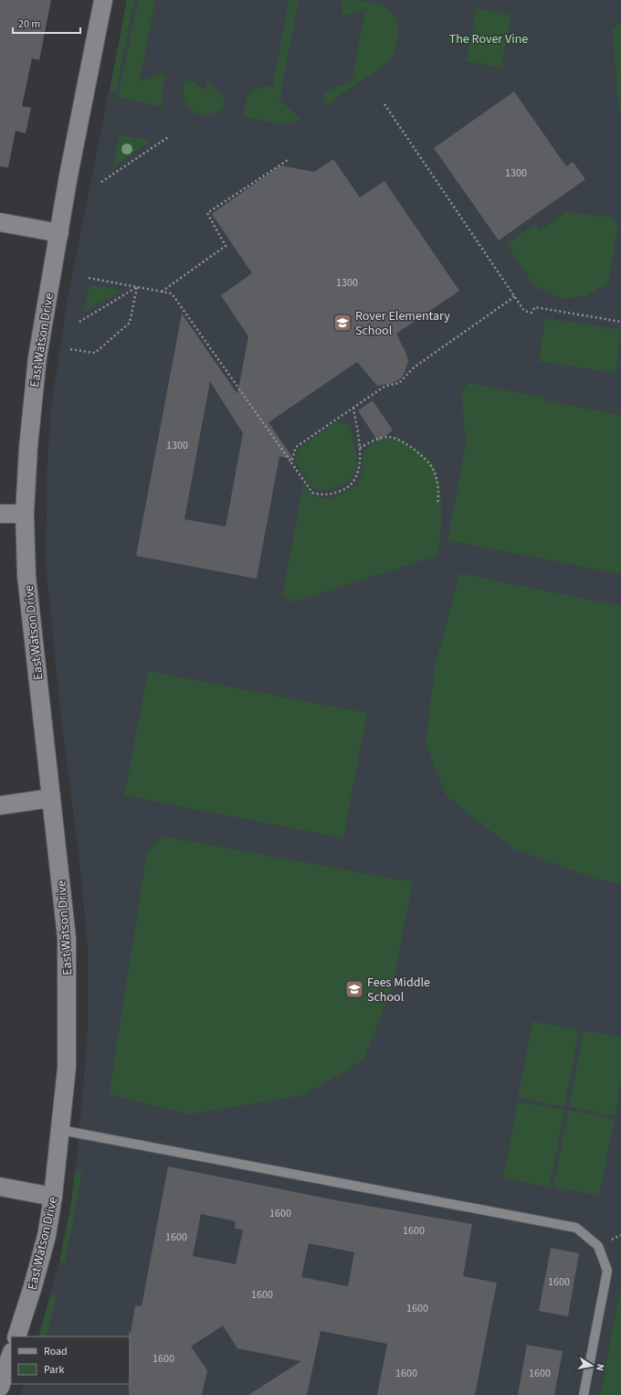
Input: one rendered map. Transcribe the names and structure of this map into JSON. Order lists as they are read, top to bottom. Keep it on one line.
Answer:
{"streets":{"street":["East Watson Drive"]},"parks":["The Rover Vine"],"places":{"school or university":["Rover Elementary School","Fees Middle School"]},"house_numbers":["1300","1300","1300","1600","1600","1600","1600","1600","1600","1600","1600","1600"],"legend":["Road","Park"],"scale_bar":"20 m","north":"right"}
